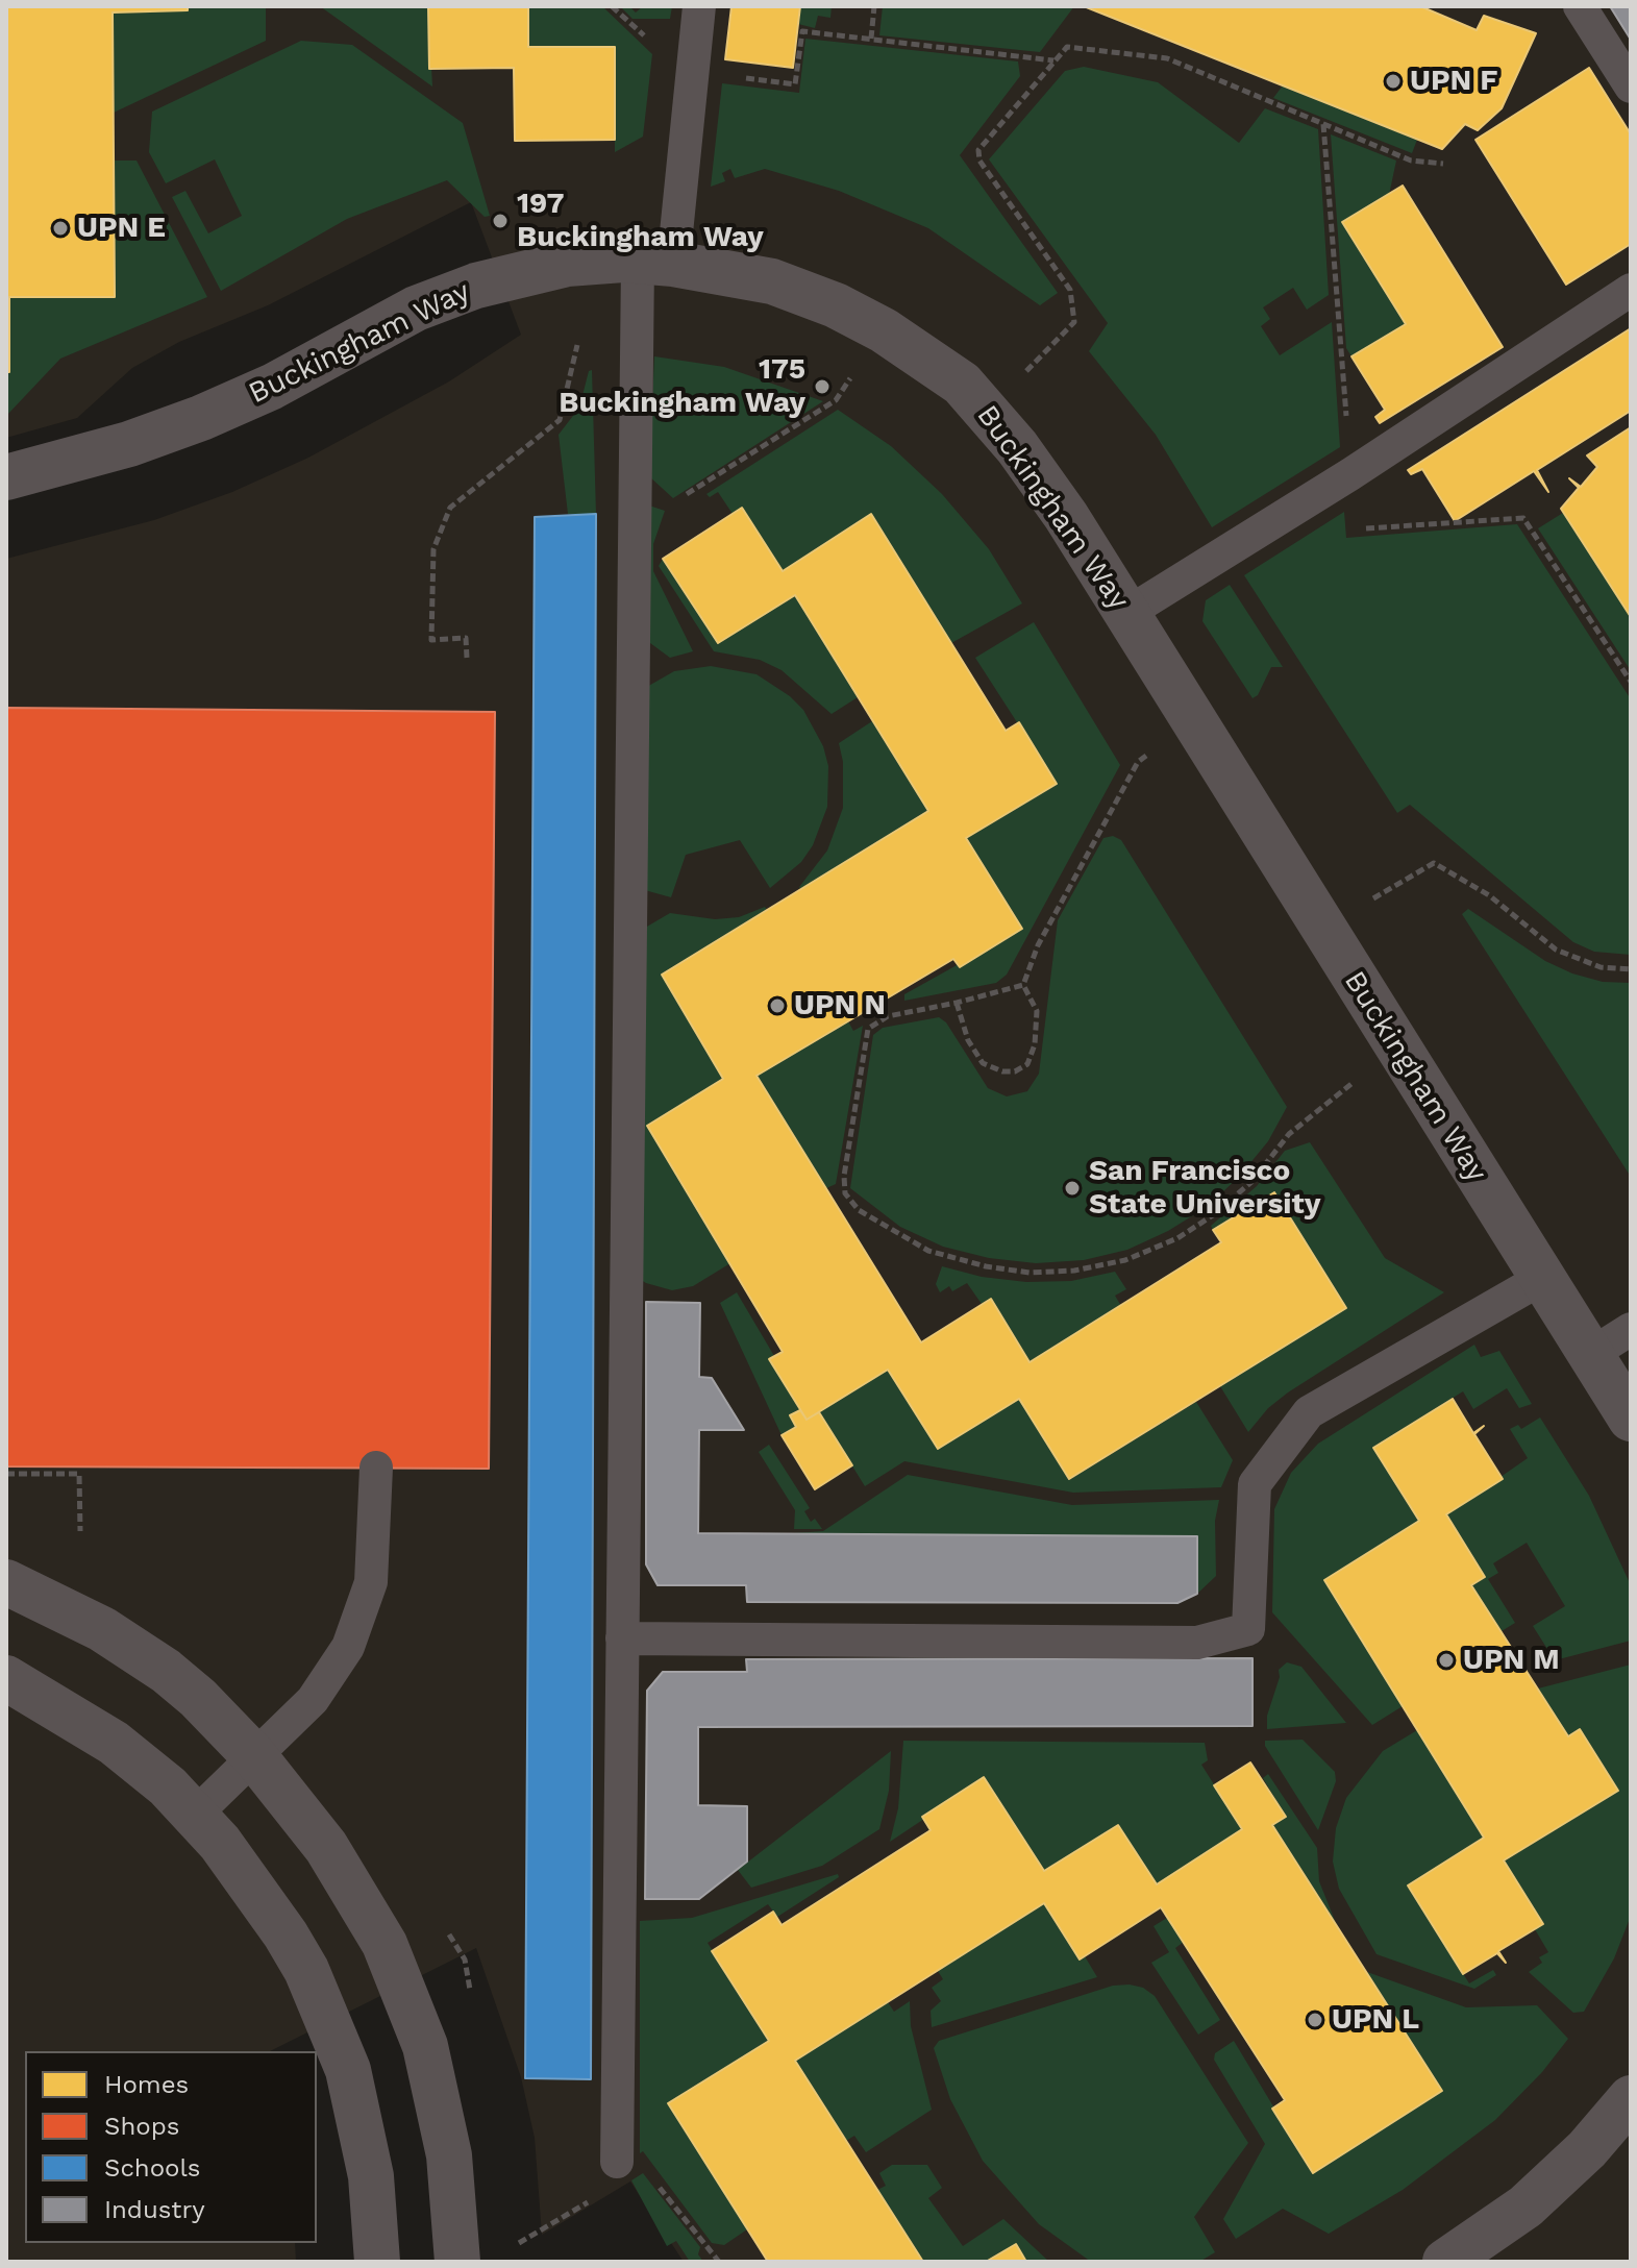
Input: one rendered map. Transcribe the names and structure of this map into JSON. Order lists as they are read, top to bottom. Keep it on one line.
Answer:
{"streets":{"street":["Buckingham Way"]},"places":["UPN F","197 Buckingham Way","UPN E","175 Buckingham Way","UPN N","San Francisco State University","UPN M","UPN L"],"legend":["Homes","Shops","Schools","Industry"]}
